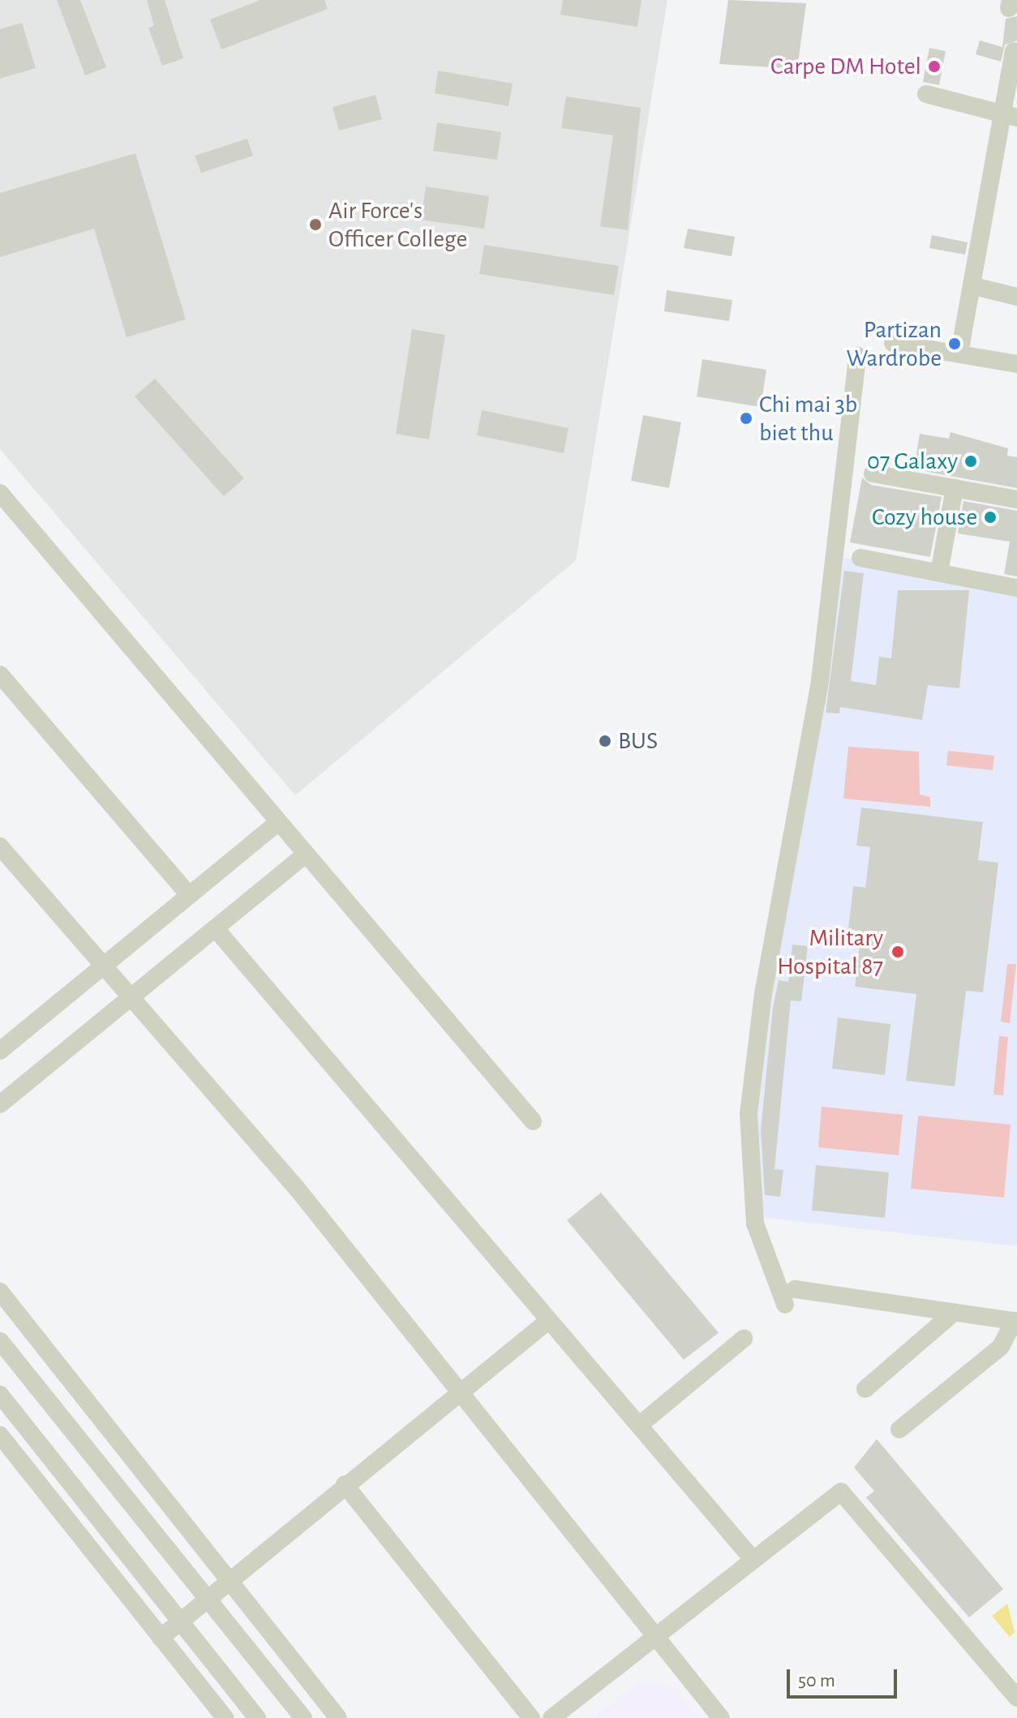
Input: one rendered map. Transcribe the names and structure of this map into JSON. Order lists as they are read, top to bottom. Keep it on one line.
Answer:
{"places":["Carpe DM Hotel","Air Force's Officer College","Partizan Wardrobe","Chi mai 3b biet thu","07 Galaxy","Cozy house","BUS","Military Hospital 87"],"scale_bar":"50 m"}
